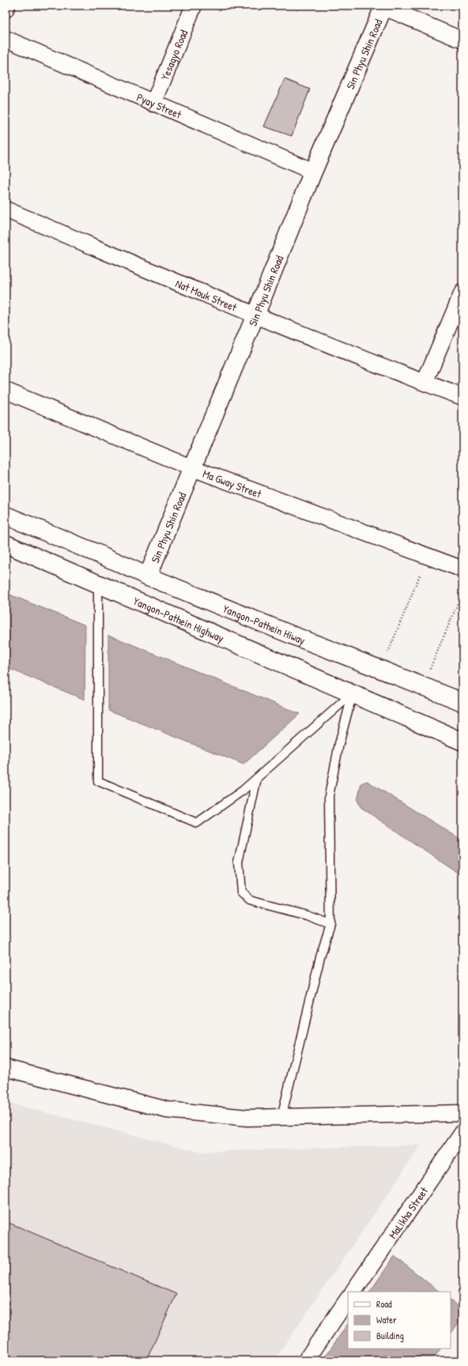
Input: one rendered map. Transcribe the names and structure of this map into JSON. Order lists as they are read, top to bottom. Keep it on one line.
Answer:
{"streets":{"main road":["Sin Phyu Shin Road","Yangon-Pathein Highway","Yangon-Pathein Hiway"],"street":["Yesagyo Road","Pyay Street","Nat Mouk Street","Ma Gway Street","MaLikha Street"]},"crossings":[["Sin Phyu Shin Road","Pyay Street"],["Sin Phyu Shin Road","Nat Mouk Street"],["Sin Phyu Shin Road","Ma Gway Street"],["Sin Phyu Shin Road","Yangon-Pathein Hiway"],["Yesagyo Road","Pyay Street"]],"legend":["Road","Water","Building"]}
